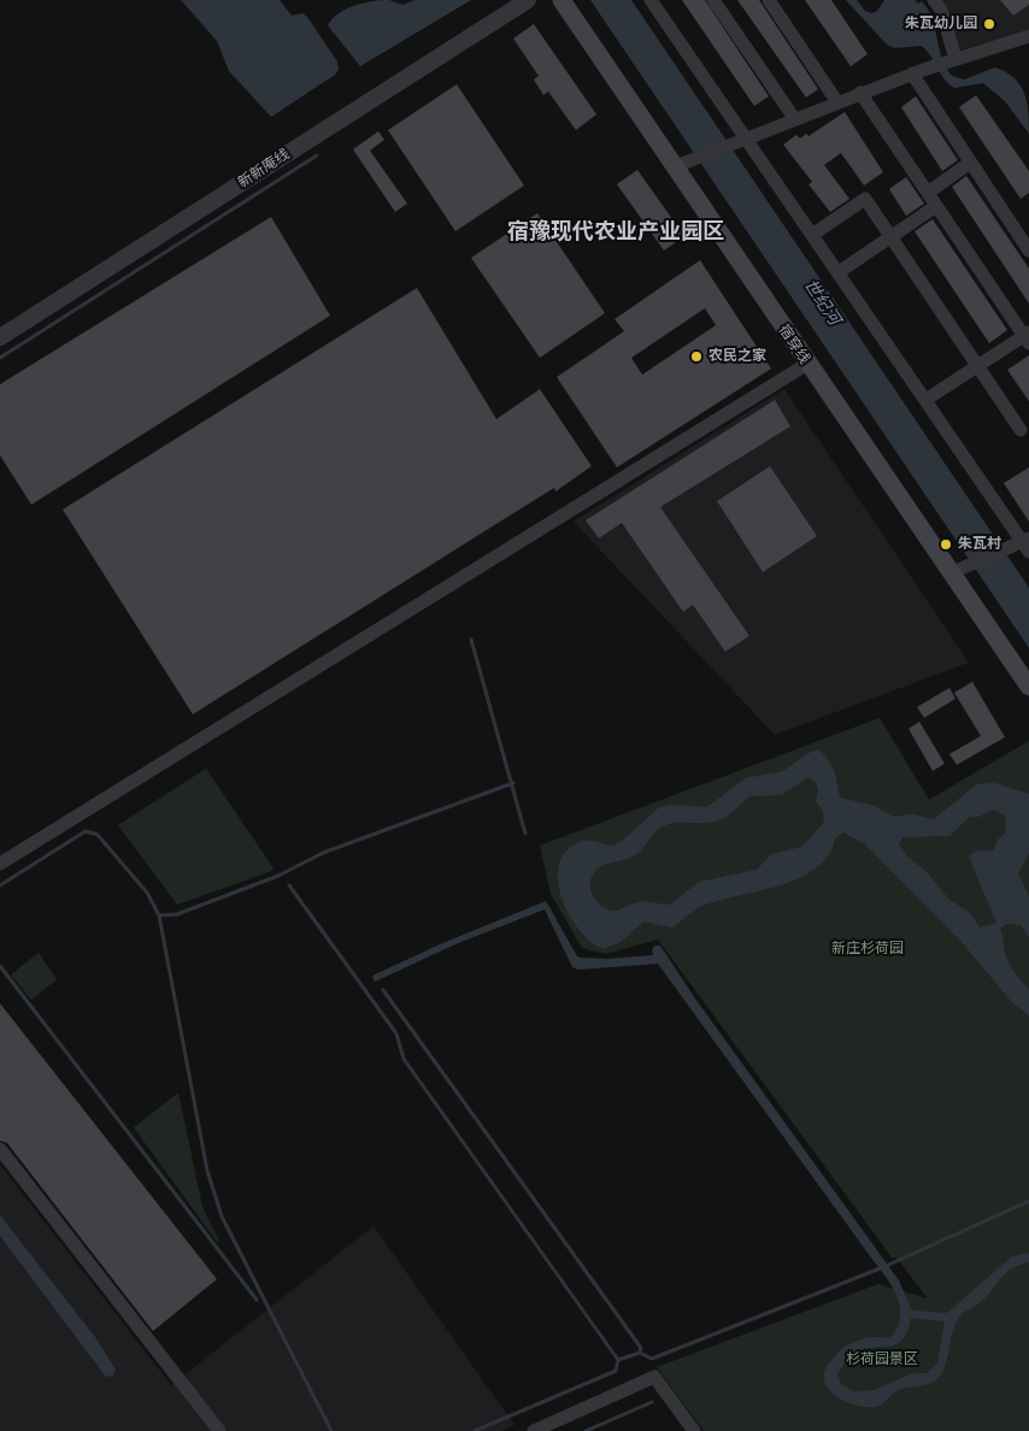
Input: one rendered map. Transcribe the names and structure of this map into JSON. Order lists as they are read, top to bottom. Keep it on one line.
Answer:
{"streets":{"main road":["宿穿线"],"street":["新新庵线"]},"districts":["宿豫现代农业产业园区"],"water":["世纪河"],"parks":["新庄杉荷园","杉荷园景区"],"places":["朱瓦幼儿园","农民之家","朱瓦村"]}
